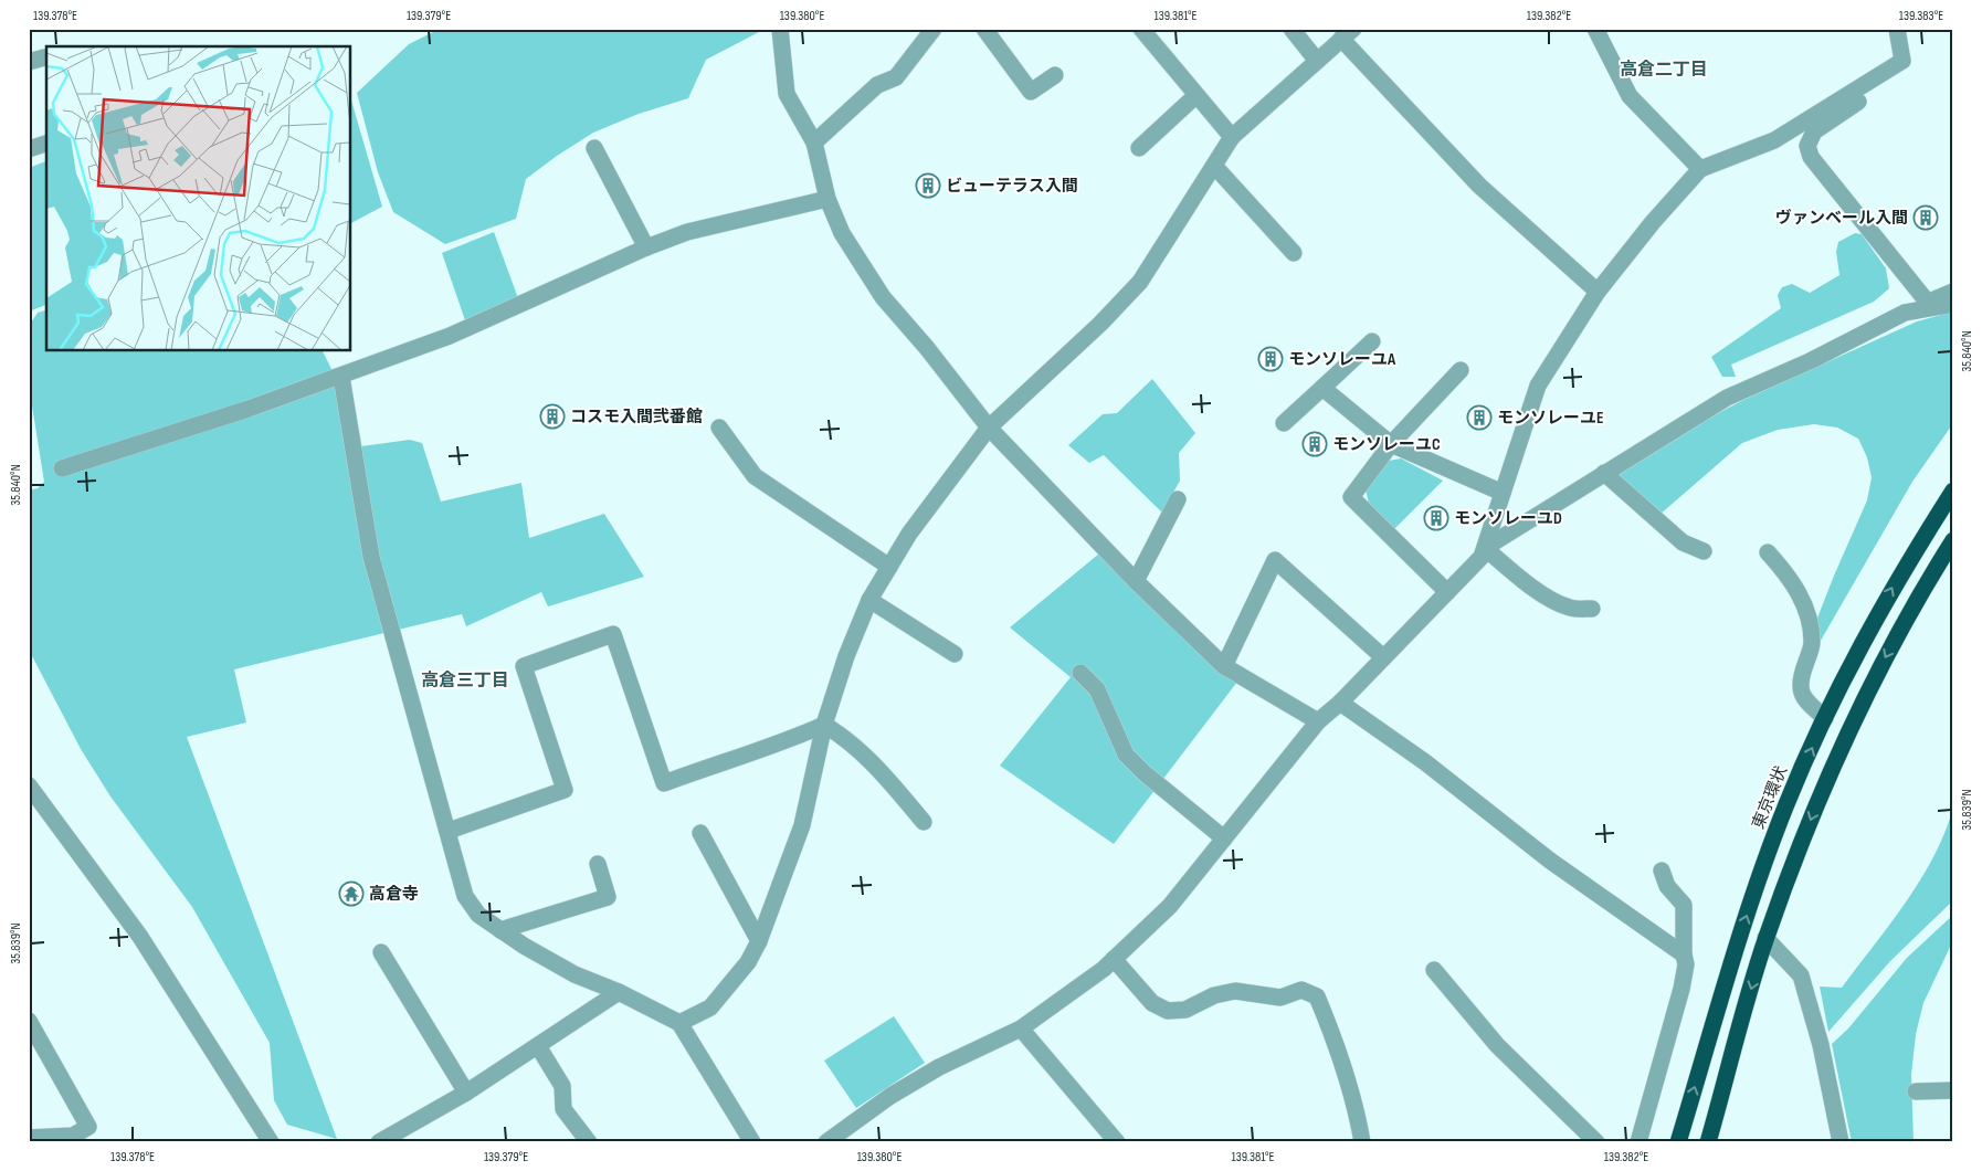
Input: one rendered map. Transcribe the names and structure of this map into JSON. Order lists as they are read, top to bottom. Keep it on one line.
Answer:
{"streets":{"highway":["東京環状"]},"districts":["高倉二丁目","高倉三丁目"],"places":{"building":["ビューテラス入間","ヴァンベール入間","モンソレーユA","コスモ入間弐番館","モンソレーユE","モンソレーユC","モンソレーユD"],"temple":["高倉寺"]},"coordinates":["139.378°E","139.379°E","139.380°E","139.381°E","139.382°E","139.383°E","35.840°N","35.839°N"]}
